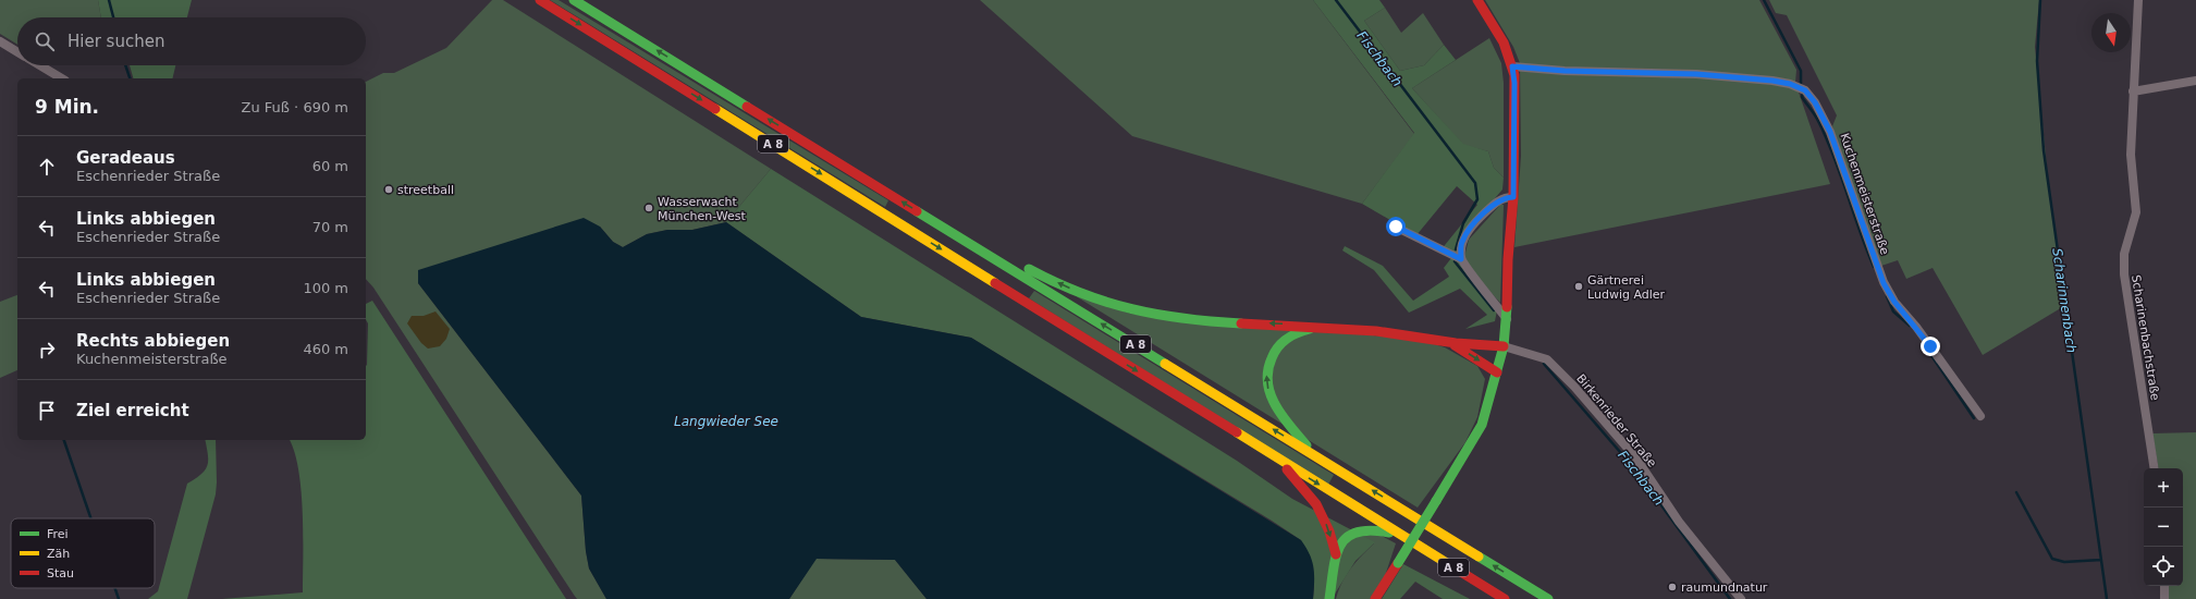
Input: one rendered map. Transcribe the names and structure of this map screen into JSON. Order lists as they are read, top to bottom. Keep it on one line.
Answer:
{"streets":{"main road":["A 8"],"street":["Kuchenmeisterstraße","Scharinenbachstraße","Birkenrieder Straße"]},"water":["Fischbach","Scharinnenbach","Langwieder See"],"places":["streetball","Wasserwacht München-West","Gärtnerei Ludwig Adler","raumundnatur"],"legend":["Frei","Zäh","Stau"],"north":"bottom","page":{"search":"Hier suchen","heading":["9 Min.","Zu Fuß · 690 m"],"list":[["Geradeaus","Eschenrieder Straße","60 m"],["Links abbiegen","Eschenrieder Straße","70 m"],["Links abbiegen","Eschenrieder Straße","100 m"],["Rechts abbiegen","Kuchenmeisterstraße","460 m"],"Ziel erreicht"],"map_buttons":["+","−"]}}
